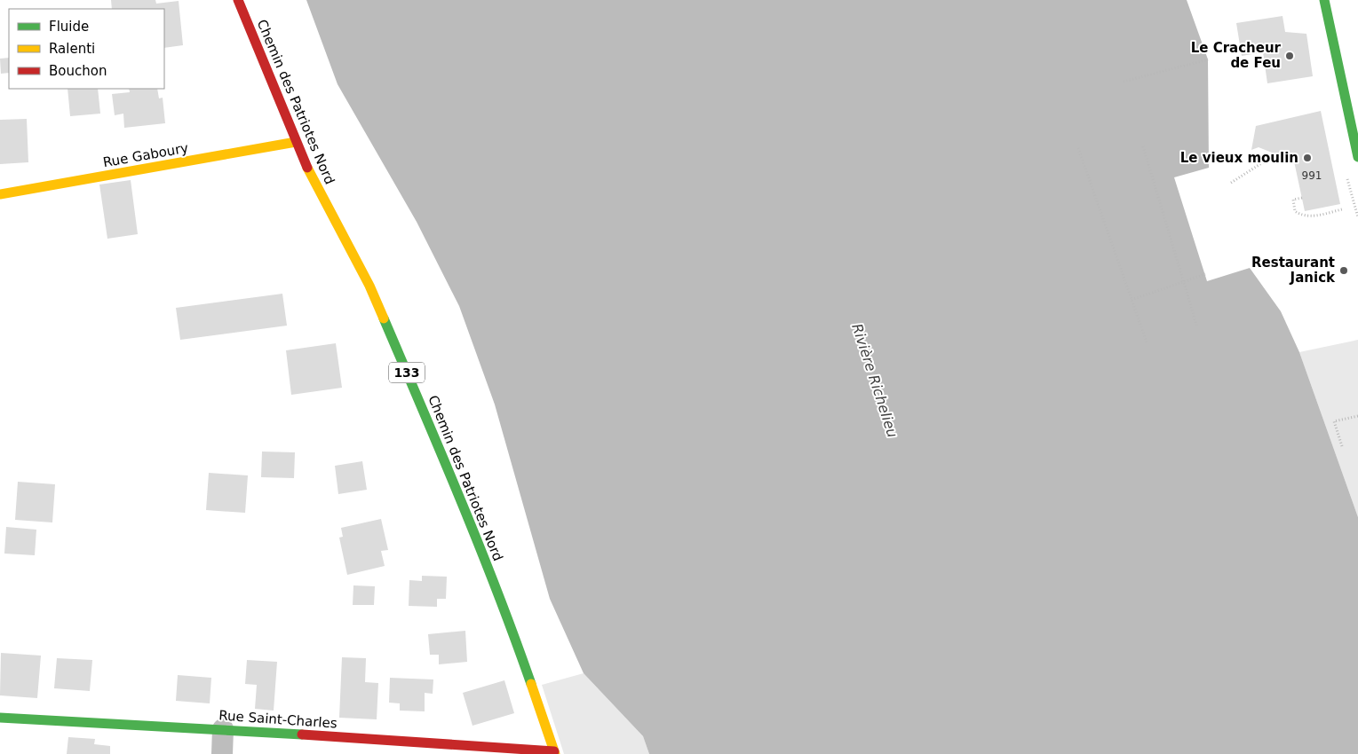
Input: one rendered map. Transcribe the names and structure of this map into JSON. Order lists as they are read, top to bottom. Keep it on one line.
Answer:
{"streets":{"main road":["Chemin des Patriotes Nord","Rue Gaboury","133","Rue Saint-Charles"]},"crossings":[["Chemin des Patriotes Nord","Rue Gaboury"],["Chemin des Patriotes Nord","Rue Saint-Charles"]],"water":["Rivière Richelieu"],"places":["Le Cracheur de Feu","Le vieux moulin","Restaurant Janick"],"house_numbers":["991"],"legend":["Fluide","Ralenti","Bouchon"]}
